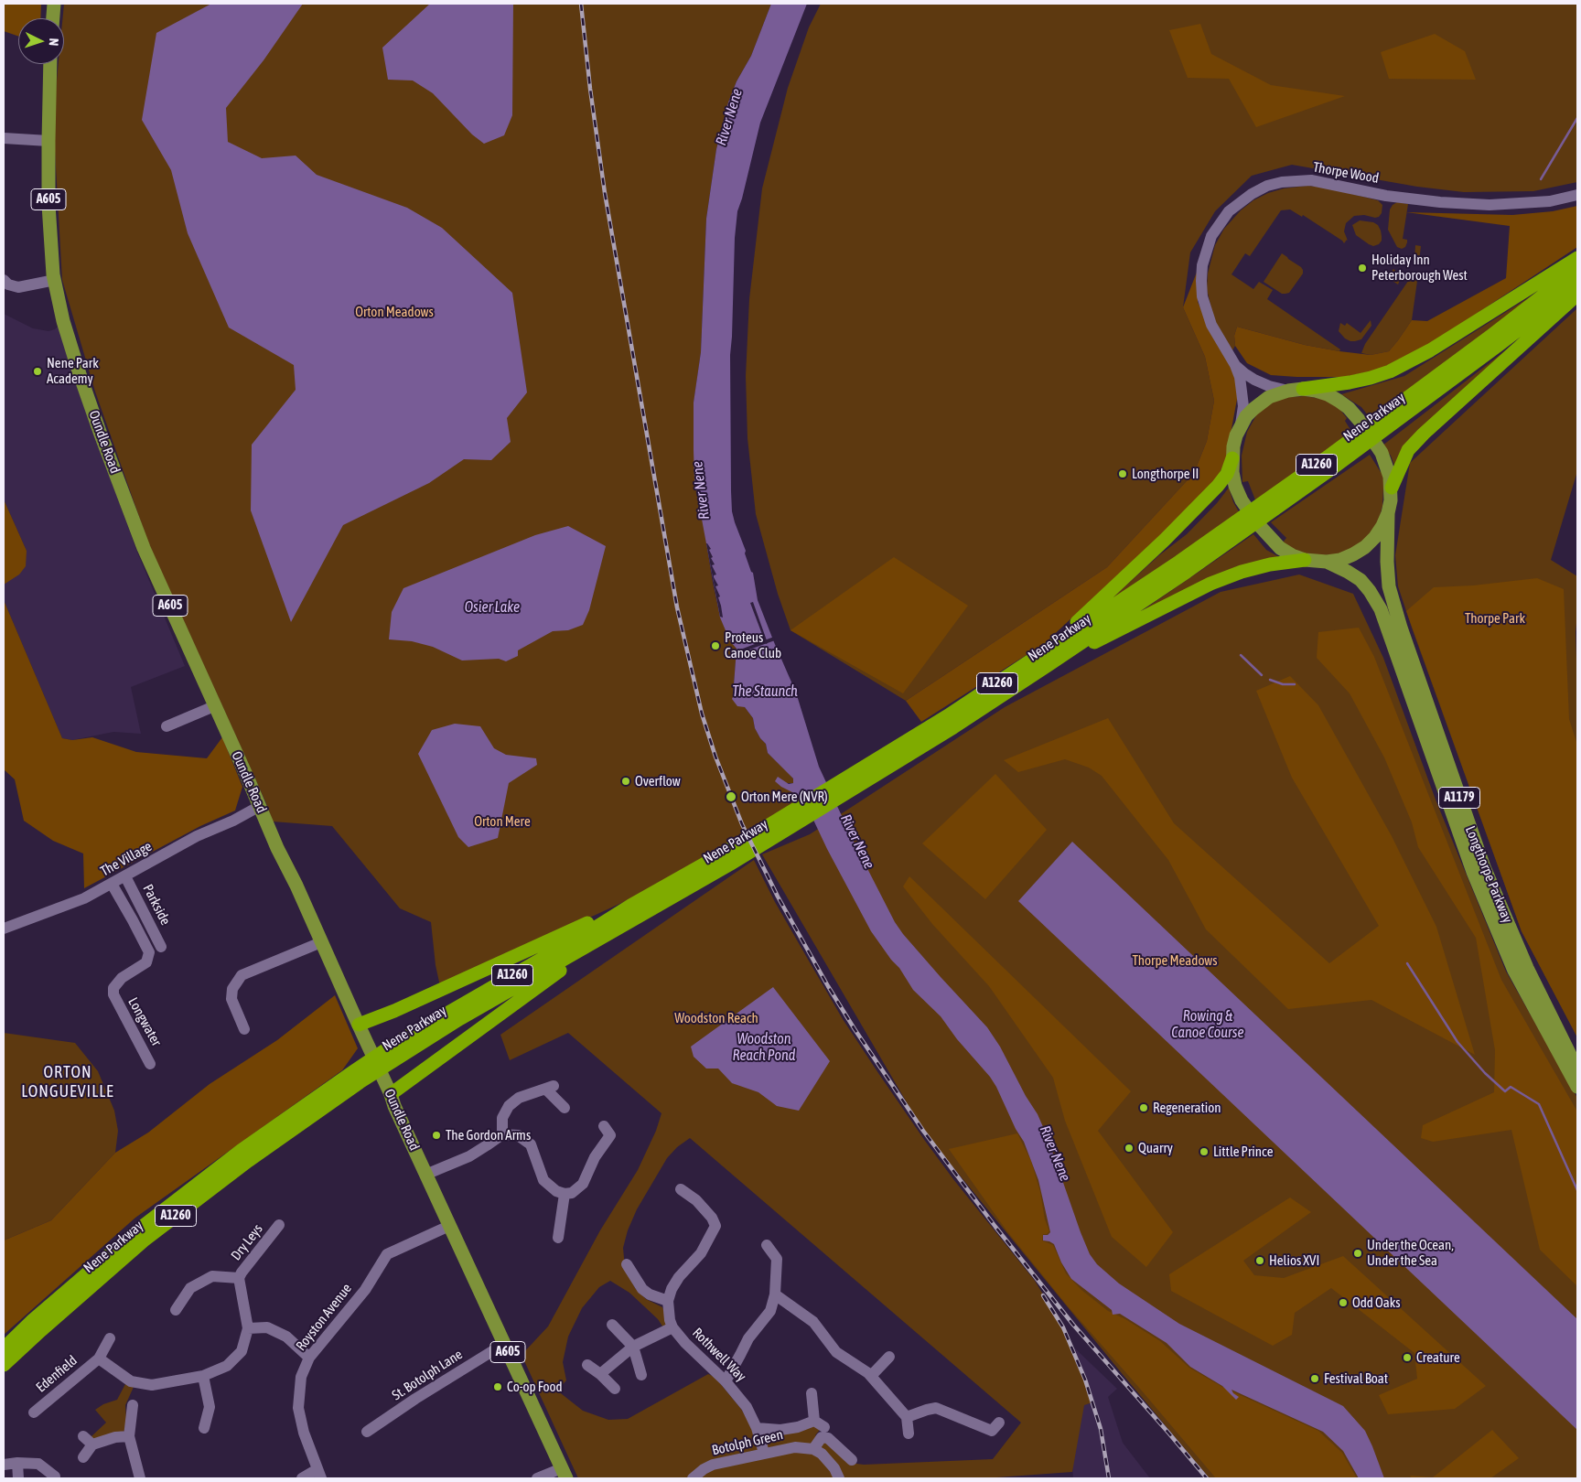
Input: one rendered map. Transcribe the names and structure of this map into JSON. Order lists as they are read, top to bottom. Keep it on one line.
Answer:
{"streets":{"highway":["Nene Parkway","A1260"],"main road":["A605","Oundle Road","A1179","Longthorpe Parkway"],"street":["Thorpe Wood","The Village","Parkside","Longwater","Dry Leys","Royston Avenue","Rothwell Way","Edenfield","St. Botolph Lane","Botolph Green"]},"crossings":[["Thorpe Wood","Longthorpe Parkway"],["Oundle Road","The Village"],["Oundle Road","Royston Avenue"],["Oundle Road","St. Botolph Lane"],["The Village","Parkside"],["The Village","Longwater"],["Dry Leys","Edenfield"],["Rothwell Way","Botolph Green"]],"districts":["ORTON LONGUEVILLE"],"water":["River Nene","Osier Lake","The Staunch","Rowing & Canoe Course","Woodston Reach Pond"],"parks":["Orton Meadows","Thorpe Park","Orton Mere","Thorpe Meadows","Woodston Reach"],"places":["Holiday Inn Peterborough West","Nene Park Academy","Longthorpe II","Proteus Canoe Club","Overflow","Orton Mere (NVR)","Regeneration","The Gordon Arms","Quarry","Little Prince","Under the Ocean, Under the Sea","Helios XVI","Odd Oaks","Creature","Festival Boat","Co-op Food"],"north":"right"}
